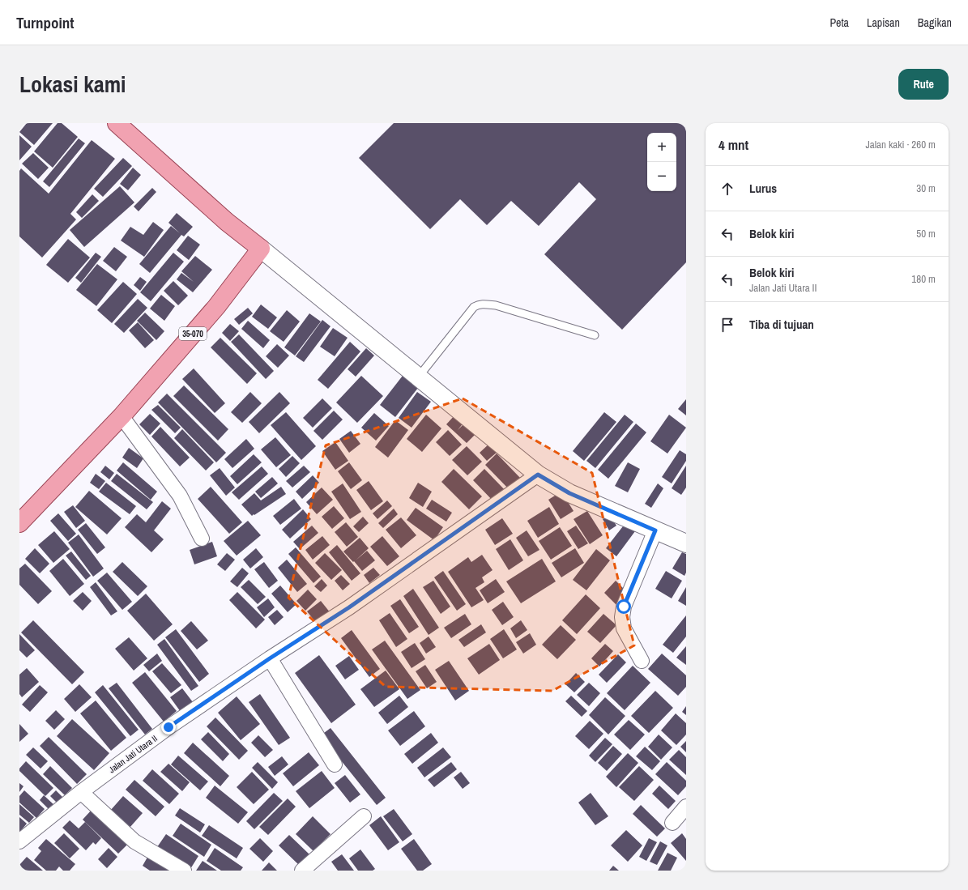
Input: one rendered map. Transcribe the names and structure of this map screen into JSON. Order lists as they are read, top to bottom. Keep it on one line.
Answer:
{"streets":{"main road":["35-070"],"street":["Jalan Jati Utara II"]},"page":{"header":"Turnpoint","nav":["Peta","Lapisan","Bagikan"],"title":"Lokasi kami","buttons":"Rute","heading":["4 mnt","Jalan kaki · 260 m"],"map_buttons":["+","−"],"list":[["Lurus","30 m"],["Belok kiri","50 m"],["Belok kiri","Jalan Jati Utara II","180 m"],"Tiba di tujuan"]}}
